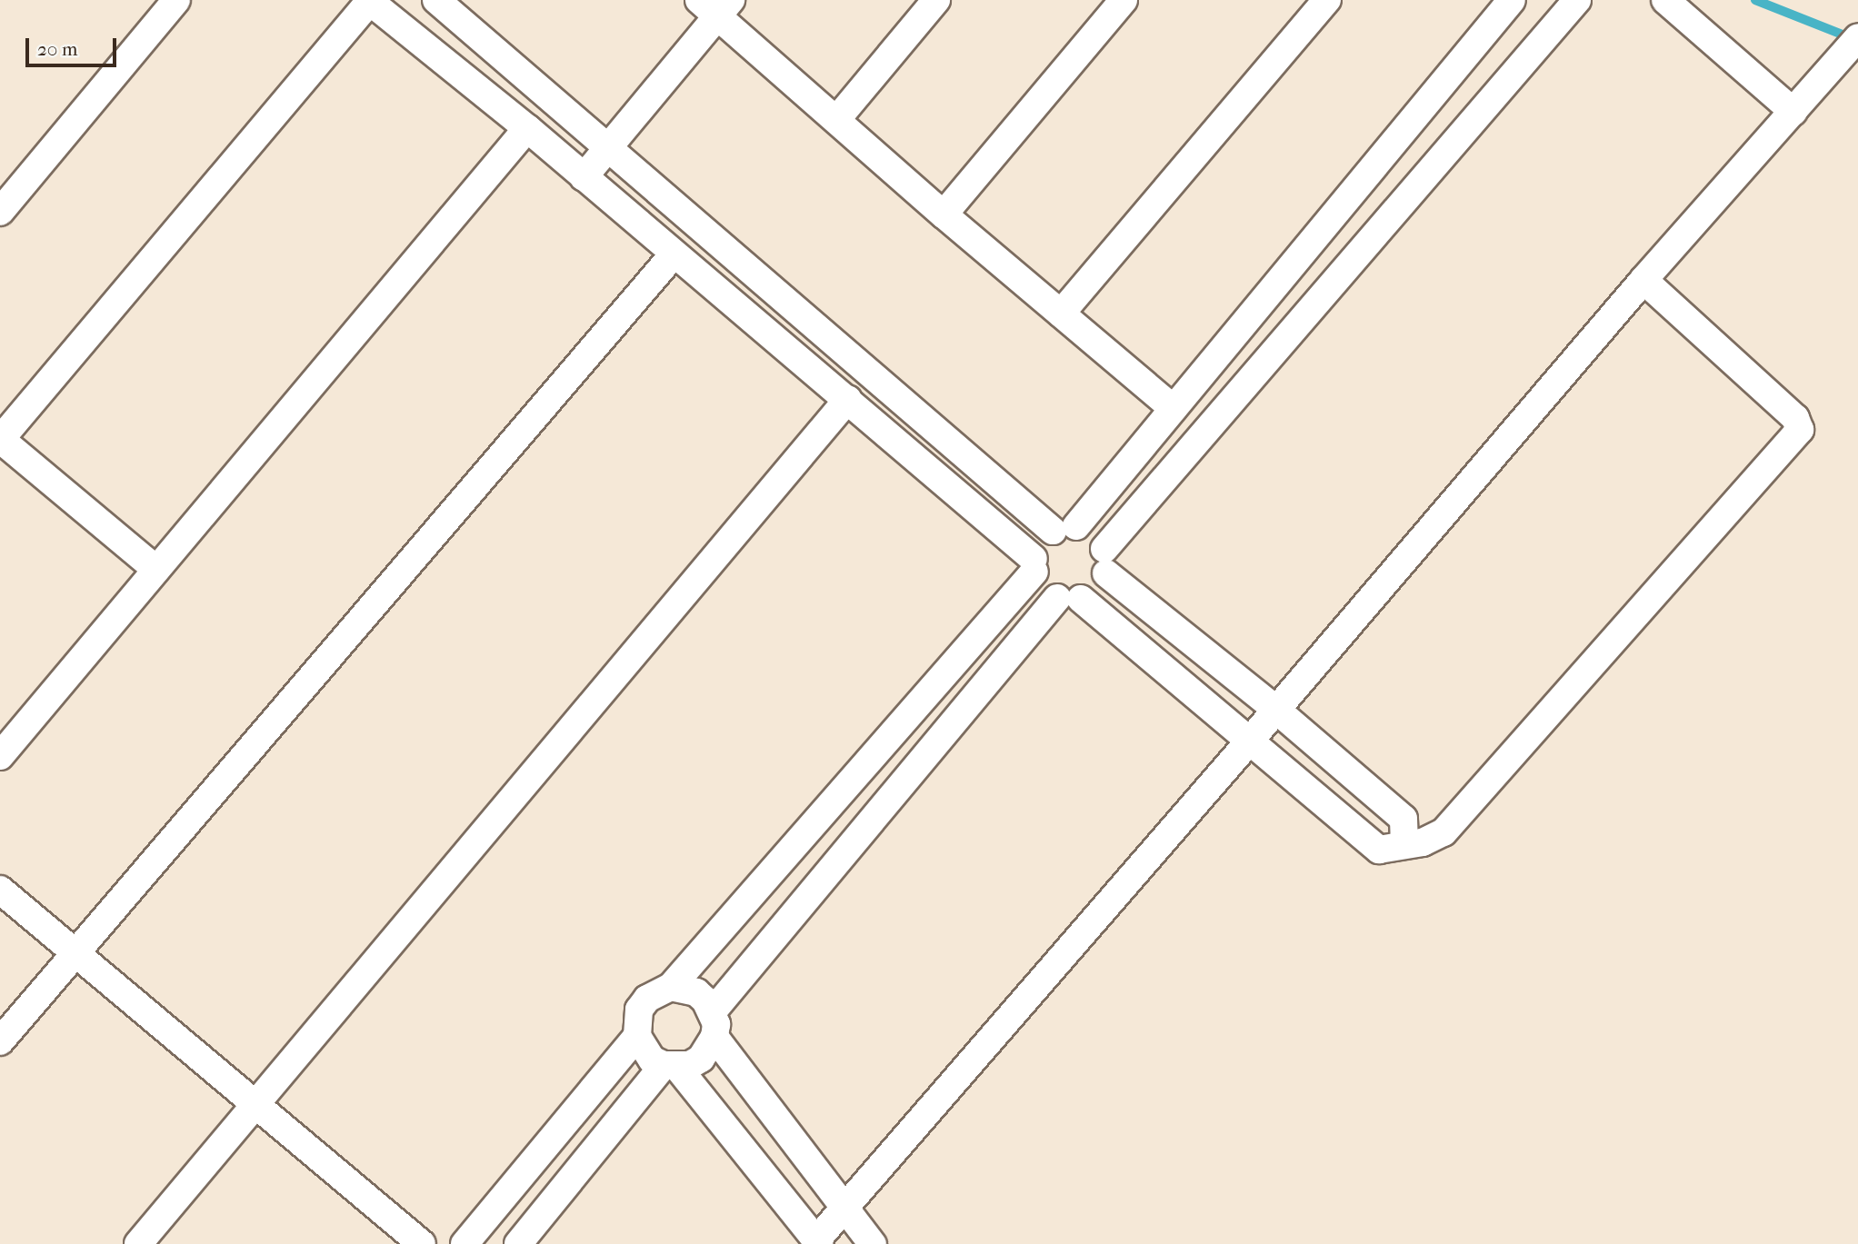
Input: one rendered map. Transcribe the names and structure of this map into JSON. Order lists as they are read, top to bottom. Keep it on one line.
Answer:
{"scale_bar":"20 m"}
